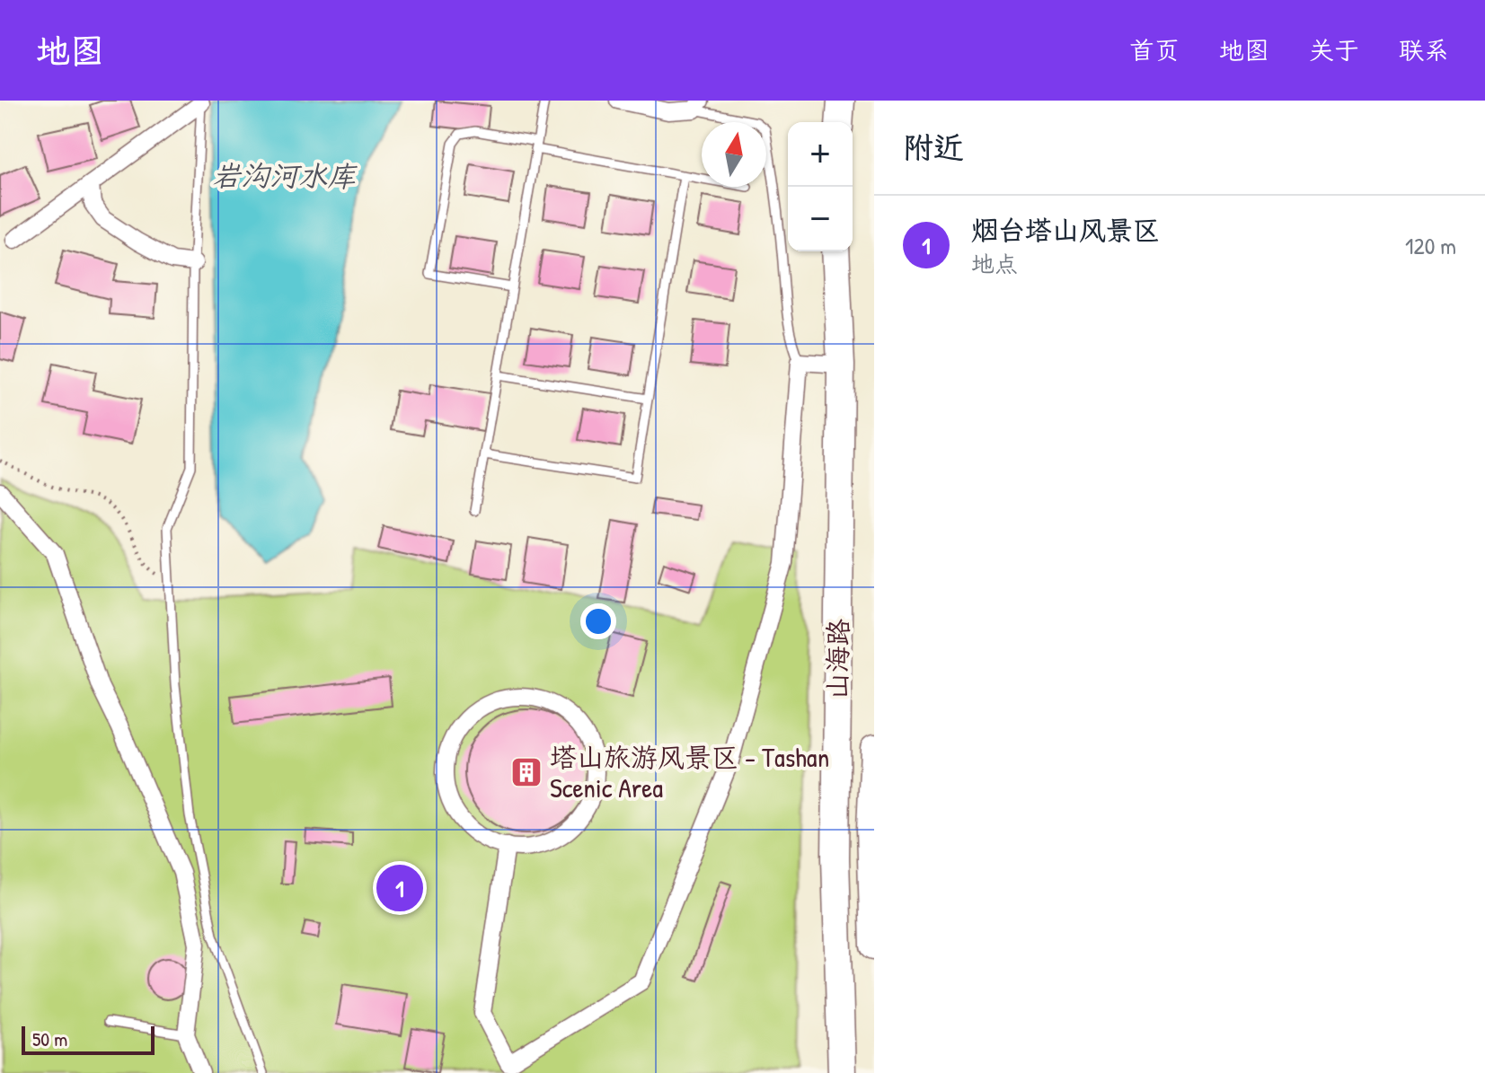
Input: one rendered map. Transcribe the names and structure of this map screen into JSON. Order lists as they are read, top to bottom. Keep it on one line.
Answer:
{"streets":{"main road":["山海路"]},"water":["岩沟河水库"],"places":{"building":["塔山旅游风景区 - Tashan Scenic Area"]},"scale_bar":"50 m","north":"top","page":{"header":"地图","nav":["首页","地图","关于","联系"],"heading":"附近","map_buttons":["+","−"],"list":[{"mark":"1","name":"烟台塔山风景区","note":"地点","value":"120 m"}],"pins":"1","scale":"50 m"}}
